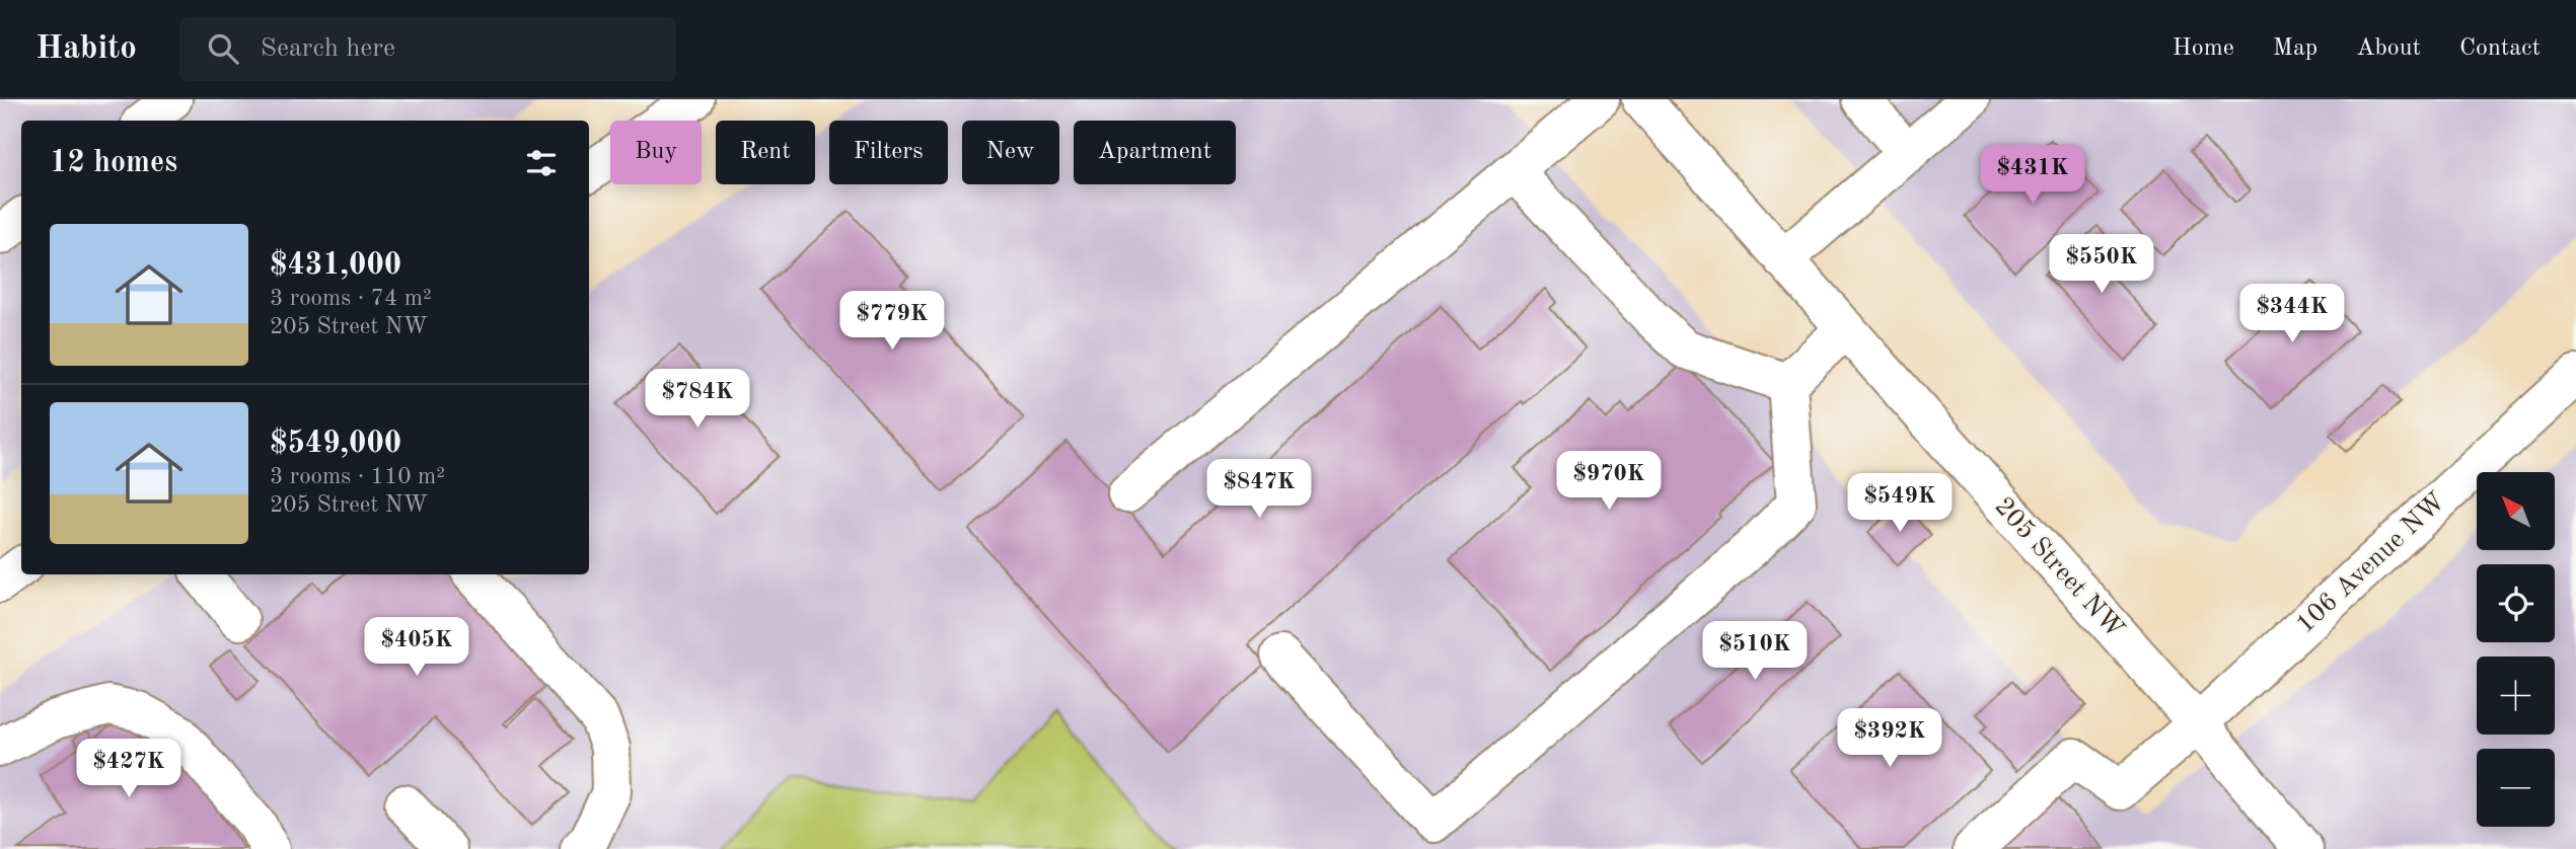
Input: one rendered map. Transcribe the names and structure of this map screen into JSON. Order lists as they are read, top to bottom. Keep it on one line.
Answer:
{"streets":{"street":["106 Avenue NW","205 Street NW"]},"crossings":[["106 Avenue NW","205 Street NW"]],"north":"top left","page":{"header":"Habito","search":"Search here","nav":["Home","Map","About","Contact"],"chip":["Buy","Rent","Filters","New","Apartment"],"heading":"12 homes","price":["$431K","$550K","$344K","$779K","$784K","$970K","$847K","$549K","$405K","$510K","$392K","$427K"],"list":[{"name":"$431,000","note":"3 rooms · 74 m² · 205 Street NW"},{"name":"$549,000","note":"3 rooms · 110 m² · 205 Street NW"}],"map_buttons":["+","−"]}}
